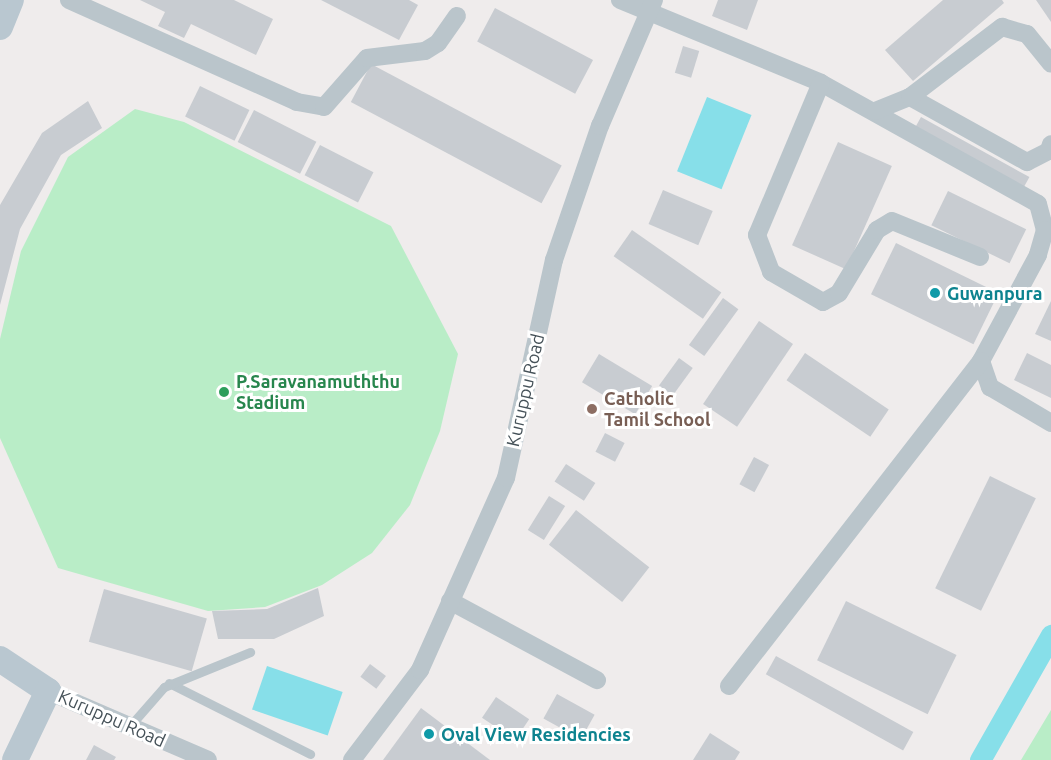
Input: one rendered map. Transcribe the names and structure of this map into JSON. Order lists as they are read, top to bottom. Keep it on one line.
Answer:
{"streets":{"street":["Kuruppu Road"]},"places":["Guwanpura","P.Saravanamuththu Stadium","Catholic Tamil School","Oval View Residencies"]}
